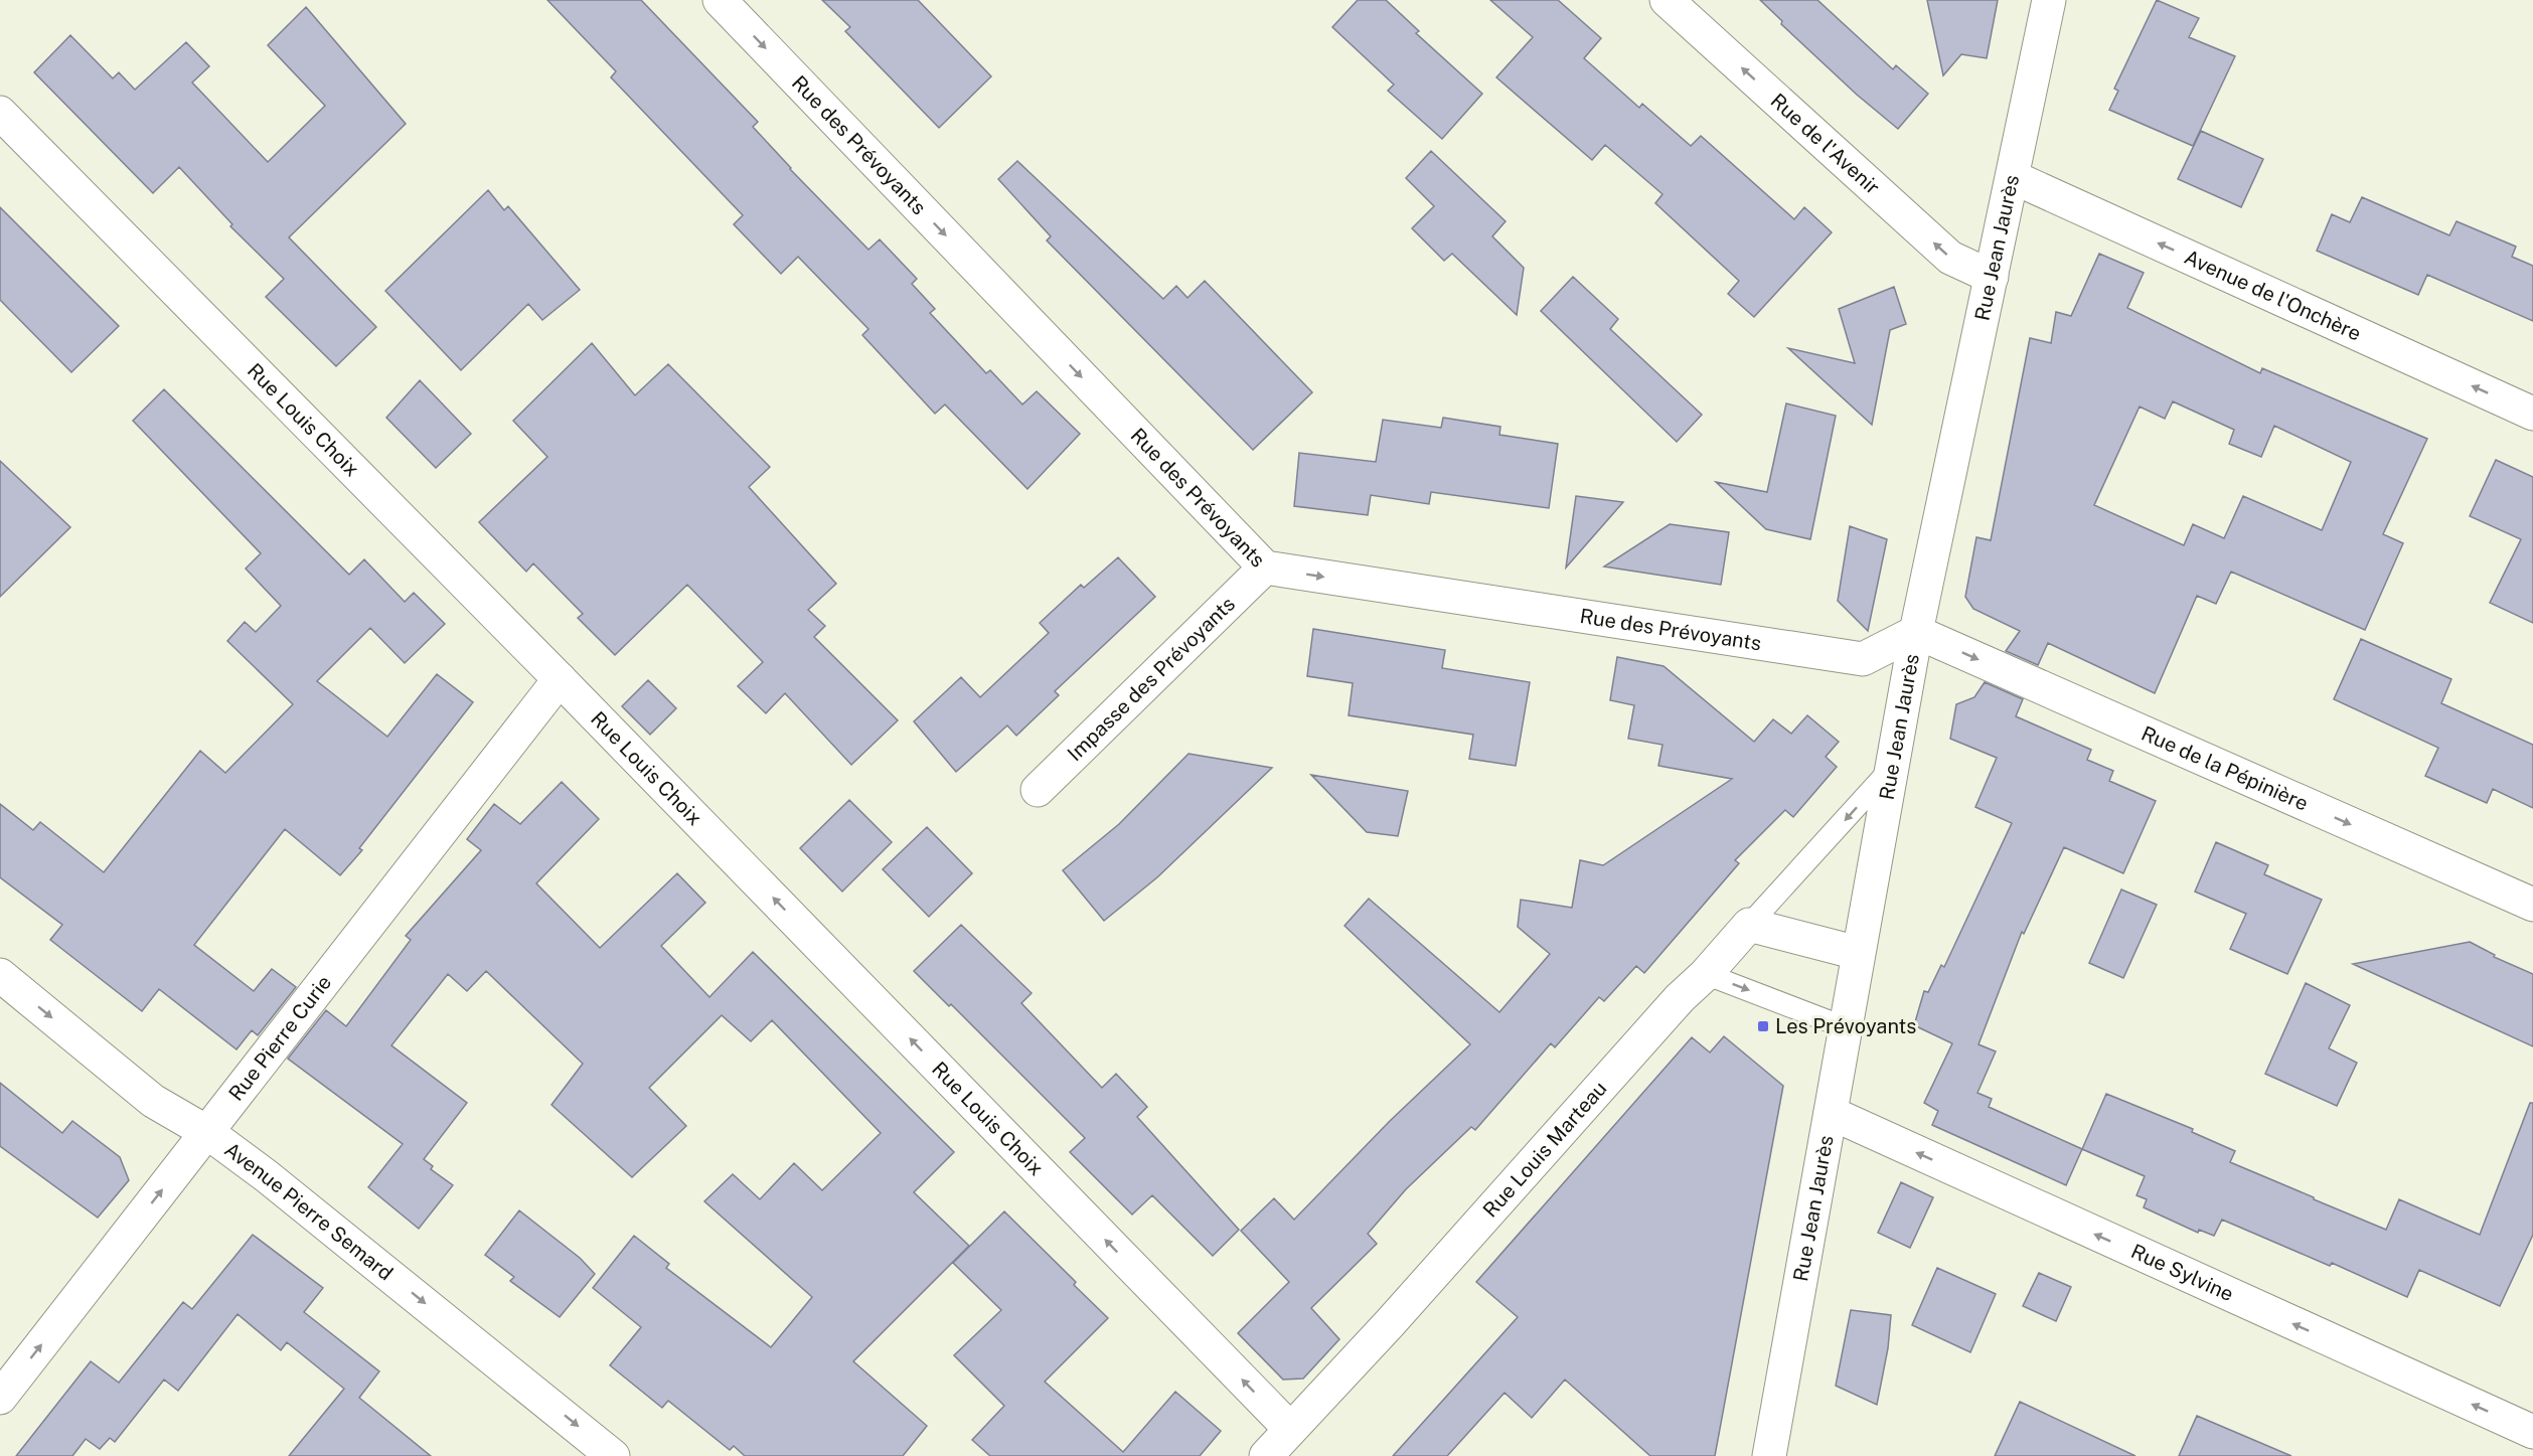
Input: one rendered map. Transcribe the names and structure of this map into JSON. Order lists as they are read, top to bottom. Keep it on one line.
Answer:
{"streets":{"street":["Rue de l'Avenir","Rue des Prévoyants","Rue Jean Jaurès","Avenue de l'Onchère","Rue Louis Choix","Impasse des Prévoyants","Rue de la Pépinière","Rue Pierre Curie","Rue Louis Marteau","Avenue Pierre Semard","Rue Sylvine"]},"crossings":[["Rue de l'Avenir","Rue Jean Jaurès"],["Rue des Prévoyants","Rue Jean Jaurès"],["Rue des Prévoyants","Impasse des Prévoyants"],["Rue des Prévoyants","Rue de la Pépinière"],["Rue Jean Jaurès","Avenue de l'Onchère"],["Rue Jean Jaurès","Rue de la Pépinière"],["Rue Jean Jaurès","Rue Sylvine"],["Rue Louis Choix","Rue Pierre Curie"],["Rue Louis Choix","Rue Louis Marteau"],["Rue Pierre Curie","Avenue Pierre Semard"]],"one_way":["Rue de l'Avenir","Rue des Prévoyants","Avenue de l'Onchère","Rue Louis Choix","Rue de la Pépinière","Rue Pierre Curie","Avenue Pierre Semard","Rue Sylvine"],"places":{"transit":["Les Prévoyants"]}}
